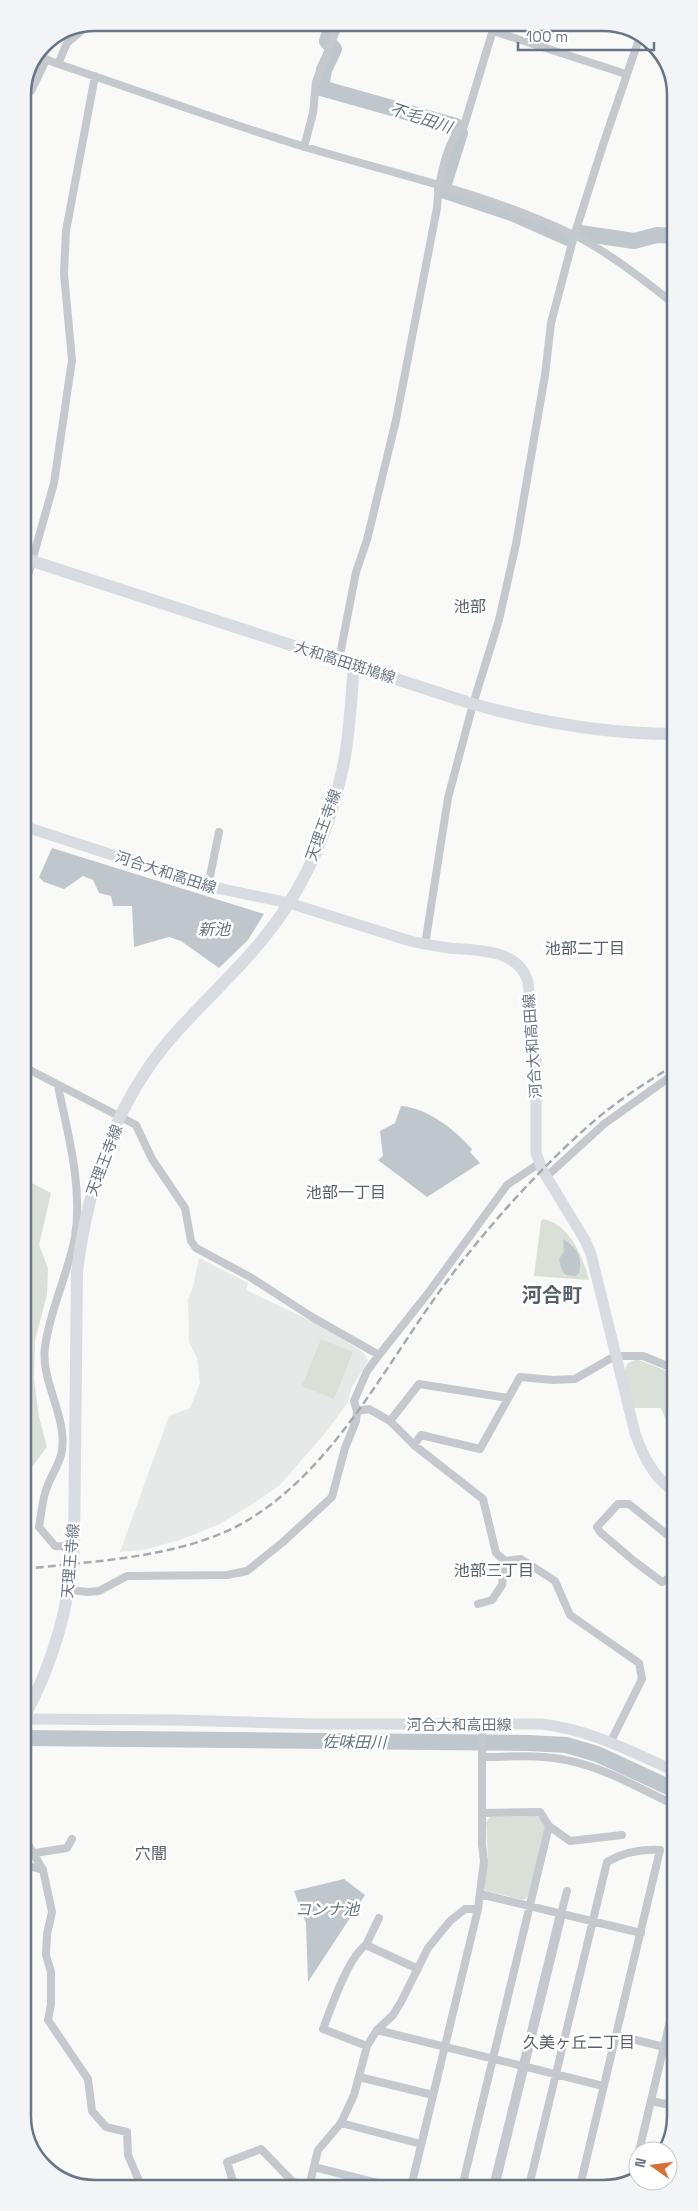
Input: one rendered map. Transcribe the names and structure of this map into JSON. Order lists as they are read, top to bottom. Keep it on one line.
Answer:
{"streets":{"main road":["大和高田斑鳩線","天理王寺線","河合大和高田線"]},"crossings":[["大和高田斑鳩線","天理王寺線"],["天理王寺線","河合大和高田線"]],"districts":["池部","池部二丁目","池部一丁目","河合町","池部三丁目","穴闇","久美ヶ丘二丁目"],"water":["不毛田川","新池","佐味田川","コンナ池"],"scale_bar":"100 m","north":"left"}
